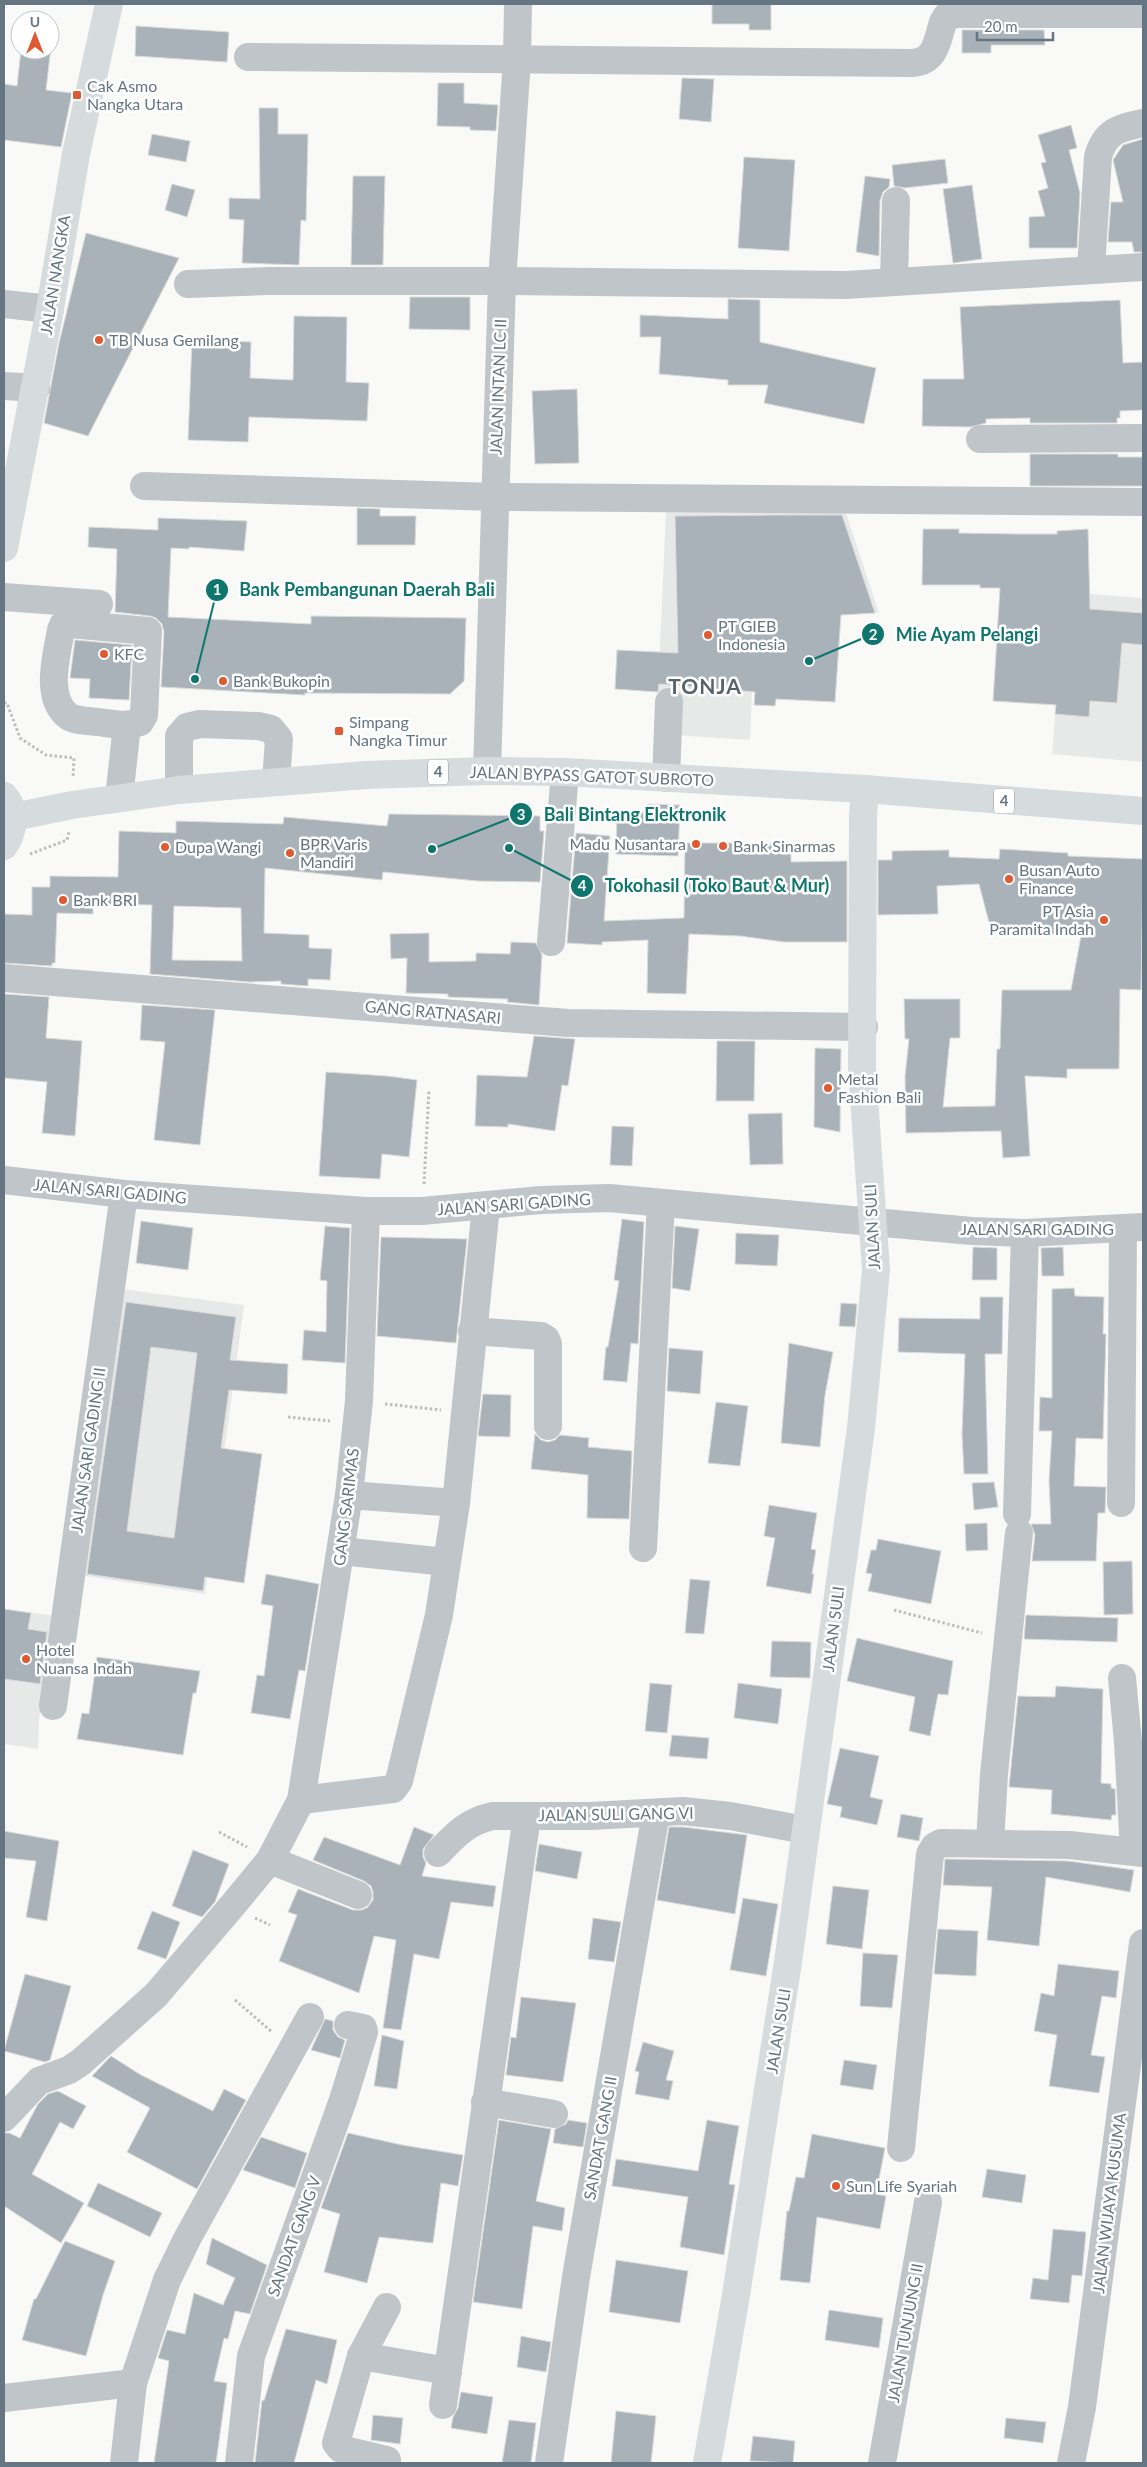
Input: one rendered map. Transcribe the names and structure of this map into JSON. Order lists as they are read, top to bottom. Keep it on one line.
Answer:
{"streets":{"main road":["JALAN NANGKA","4","JALAN BYPASS GATOT SUBROTO","JALAN SULI"],"street":["JALAN INTAN LC II","GANG RATNASARI","JALAN SARI GADING","JALAN SARI GADING II","GANG SARIMAS","JALAN SULI GANG VI","SANDAT GANG II","JALAN WIJAYA KUSUMA","SANDAT GANG V","JALAN TUNJUNG II"]},"crossings":[["JALAN INTAN LC II","JALAN BYPASS GATOT SUBROTO"],["4","JALAN BYPASS GATOT SUBROTO"],["JALAN BYPASS GATOT SUBROTO","JALAN SULI"],["GANG RATNASARI","JALAN SULI"],["JALAN SARI GADING","JALAN SULI"],["JALAN SARI GADING","JALAN SARI GADING II"],["JALAN SARI GADING","GANG SARIMAS"],["JALAN SULI","JALAN SULI GANG VI"],["JALAN SULI GANG VI","SANDAT GANG II"]],"districts":["TONJA"],"places":{"transit":["Cak Asmo Nangka Utara","Simpang Nangka Timur"],"other":["TB Nusa Gemilang","PT GIEB Indonesia","KFC","Mie Ayam Pelangi","Bank Pembangunan Daerah Bali","Bank Bukopin","Madu Nusantara","Bank Sinarmas","Dupa Wangi","Tokohasil (Toko Baut & Mur)","Bali Bintang Elektronik","BPR Varis Mandiri","Busan Auto Finance","Bank BRI","PT Asia Paramita Indah","Metal Fashion Bali","Hotel Nuansa Indah","Sun Life Syariah"]},"scale_bar":"20 m","north":"top"}
